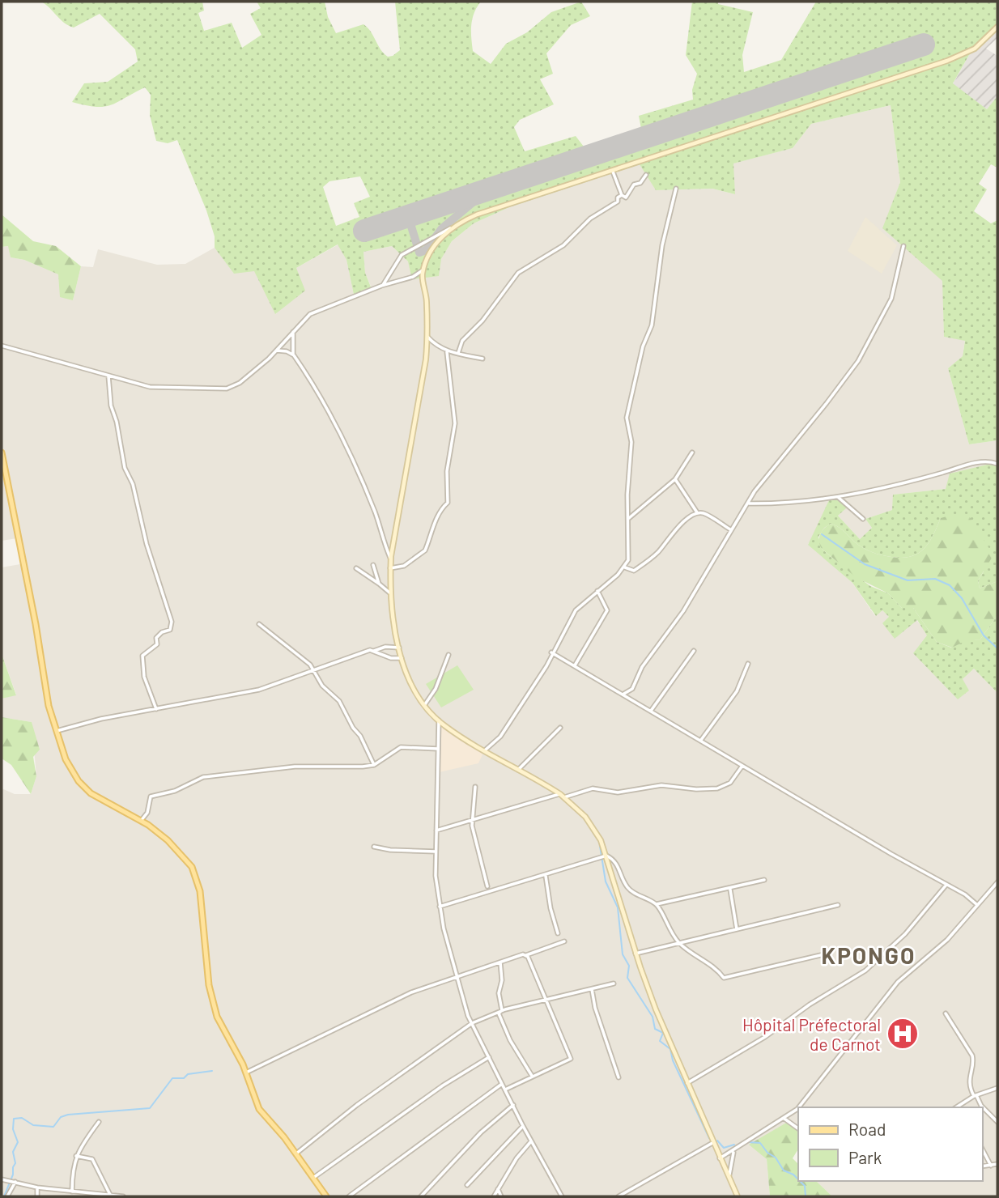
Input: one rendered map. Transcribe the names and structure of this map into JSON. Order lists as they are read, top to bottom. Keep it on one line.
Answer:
{"districts":["KPONGO"],"places":{"hospital":["Hôpital Préfectoral de Carnot"]},"legend":["Road","Park"]}
